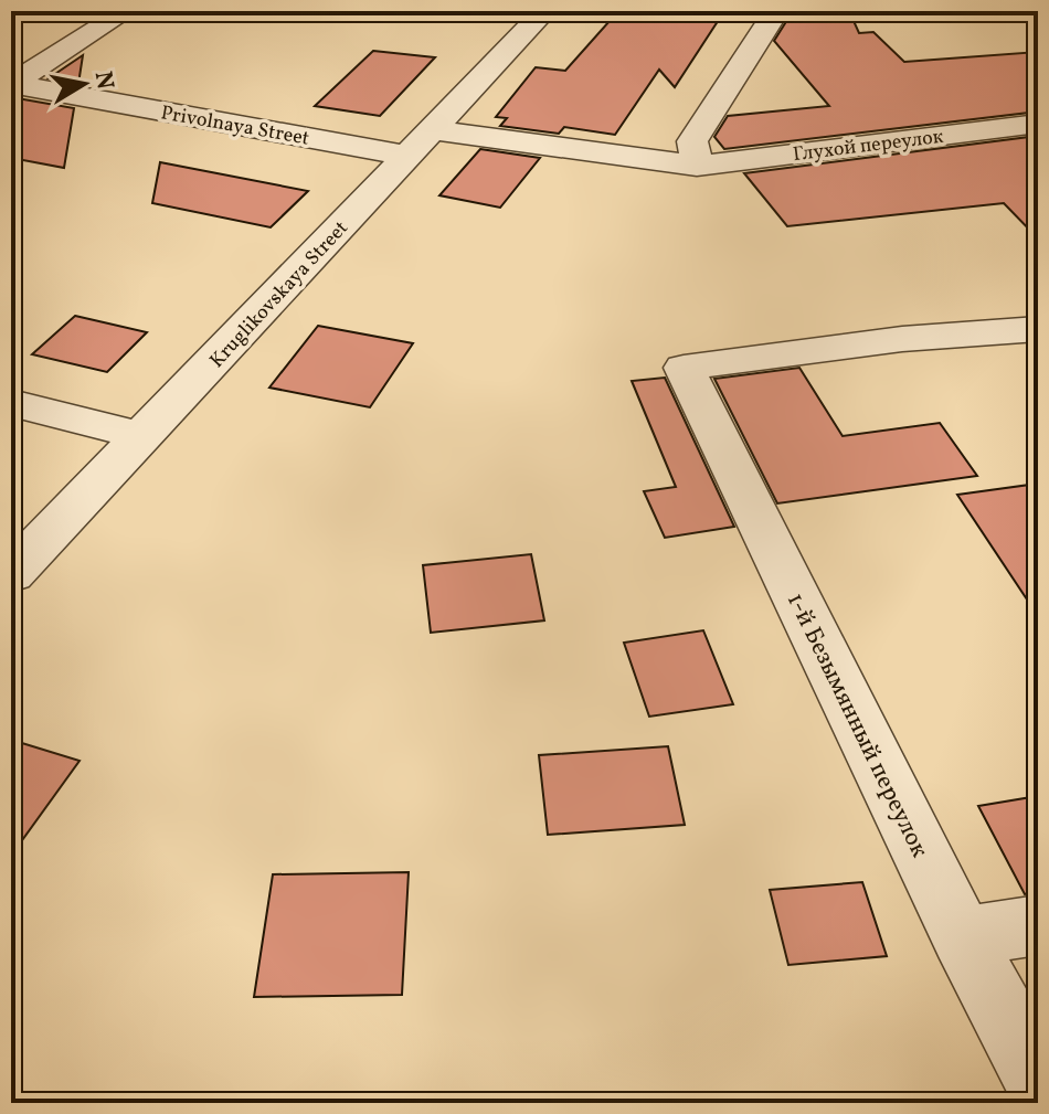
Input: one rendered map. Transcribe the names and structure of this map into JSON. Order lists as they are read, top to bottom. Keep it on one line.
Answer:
{"streets":{"street":["Privolnaya Street","Глухой переулок","Kruglikovskaya Street","1-й Безымянный переулок"]},"crossings":[["Privolnaya Street","Kruglikovskaya Street"],["Глухой переулок","Kruglikovskaya Street"]],"north":"right"}
